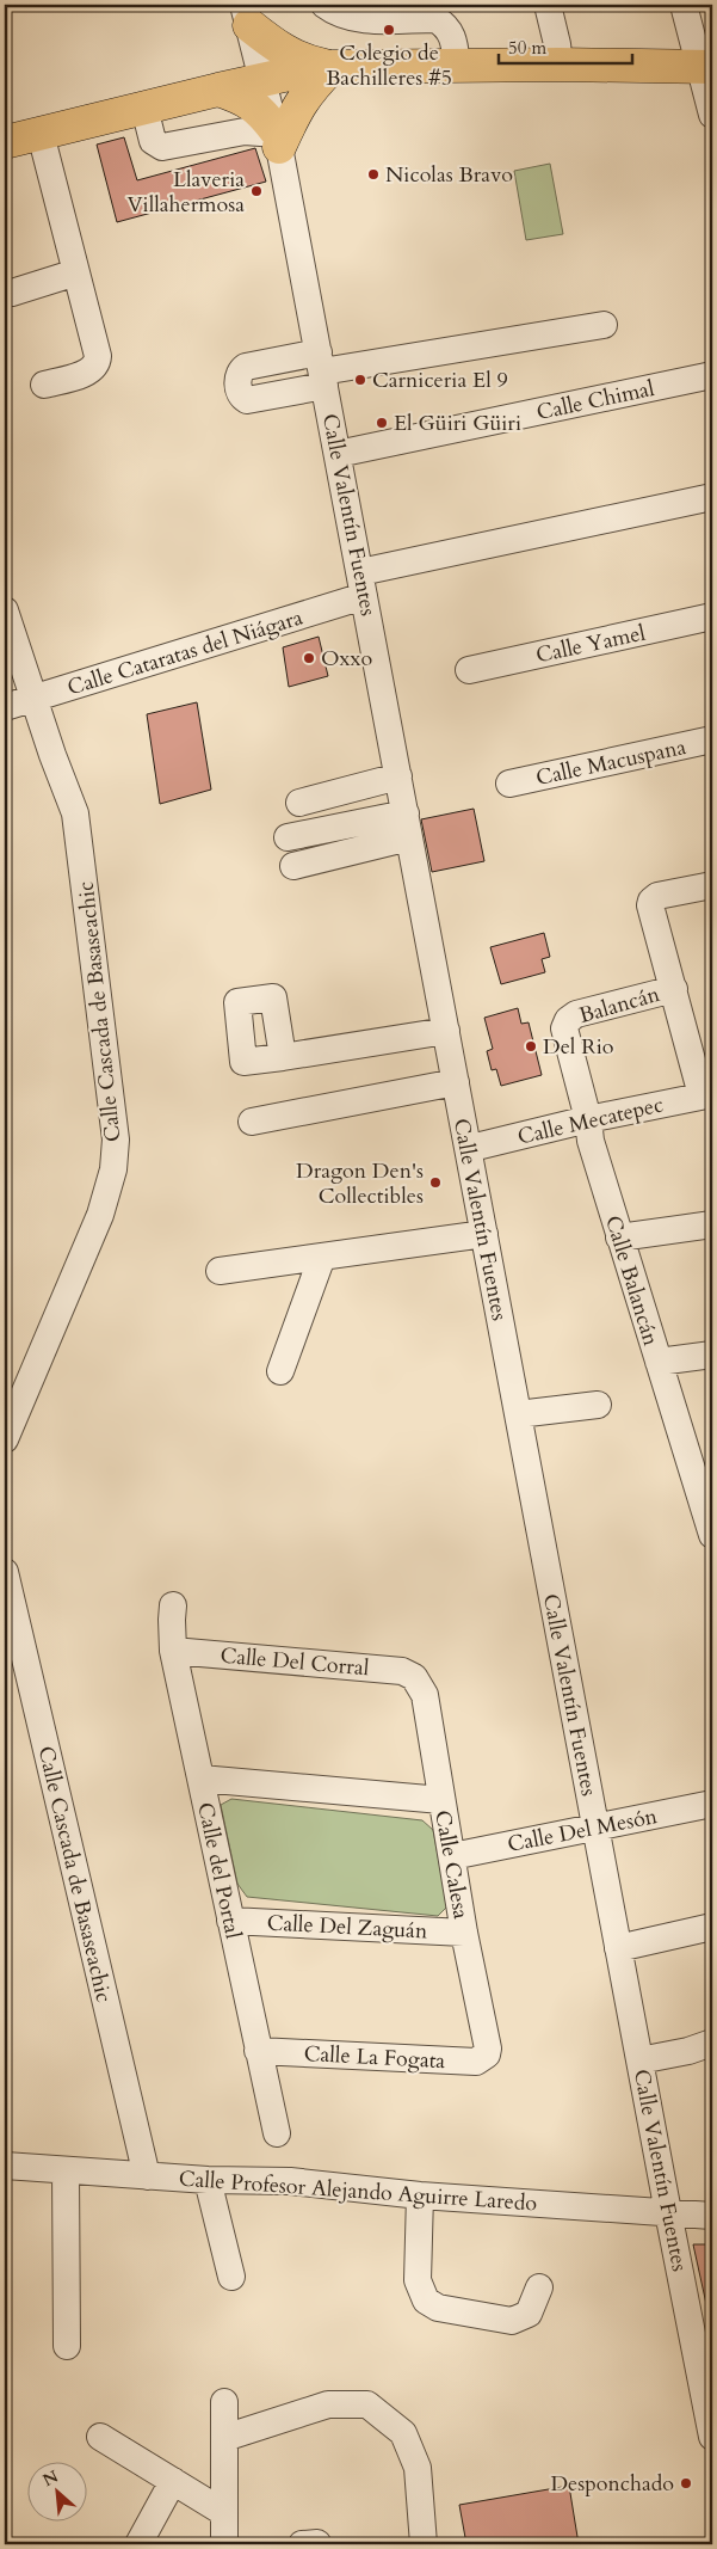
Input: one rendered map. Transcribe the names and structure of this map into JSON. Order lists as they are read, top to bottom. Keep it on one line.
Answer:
{"streets":{"street":["Calle Chimal","Calle Valentín Fuentes","Calle Yamel","Calle Cataratas del Niágara","Calle Macuspana","Balancán","Calle Cascada de Basaseachic","Calle Mecatepec","Calle Balancán","Calle Del Corral","Calle Del Mesón","Calle Calesa","Calle del Portal","Calle Del Zaguán","Calle La Fogata","Calle Profesor Alejando Aguirre Laredo"]},"crossings":[["Calle Chimal","Calle Valentín Fuentes"],["Calle Valentín Fuentes","Calle Cataratas del Niágara"],["Calle Valentín Fuentes","Calle Mecatepec"],["Calle Valentín Fuentes","Calle Del Mesón"],["Calle Valentín Fuentes","Calle Profesor Alejando Aguirre Laredo"],["Calle Cataratas del Niágara","Calle Cascada de Basaseachic"],["Balancán","Calle Balancán"],["Calle Cascada de Basaseachic","Calle Profesor Alejando Aguirre Laredo"],["Calle Mecatepec","Calle Balancán"],["Calle Del Corral","Calle Calesa"],["Calle Del Corral","Calle del Portal"],["Calle Del Mesón","Calle Calesa"],["Calle Calesa","Calle Del Zaguán"],["Calle Calesa","Calle La Fogata"],["Calle del Portal","Calle Del Zaguán"],["Calle del Portal","Calle La Fogata"]],"places":["Colegio de Bachilleres #5","Nicolas Bravo","Llaveria Villahermosa","Carniceria El 9","El Güiri Güiri","Oxxo","Del Rio","Dragon Den's Collectibles","Desponchado"],"scale_bar":"50 m","north":"top left"}
